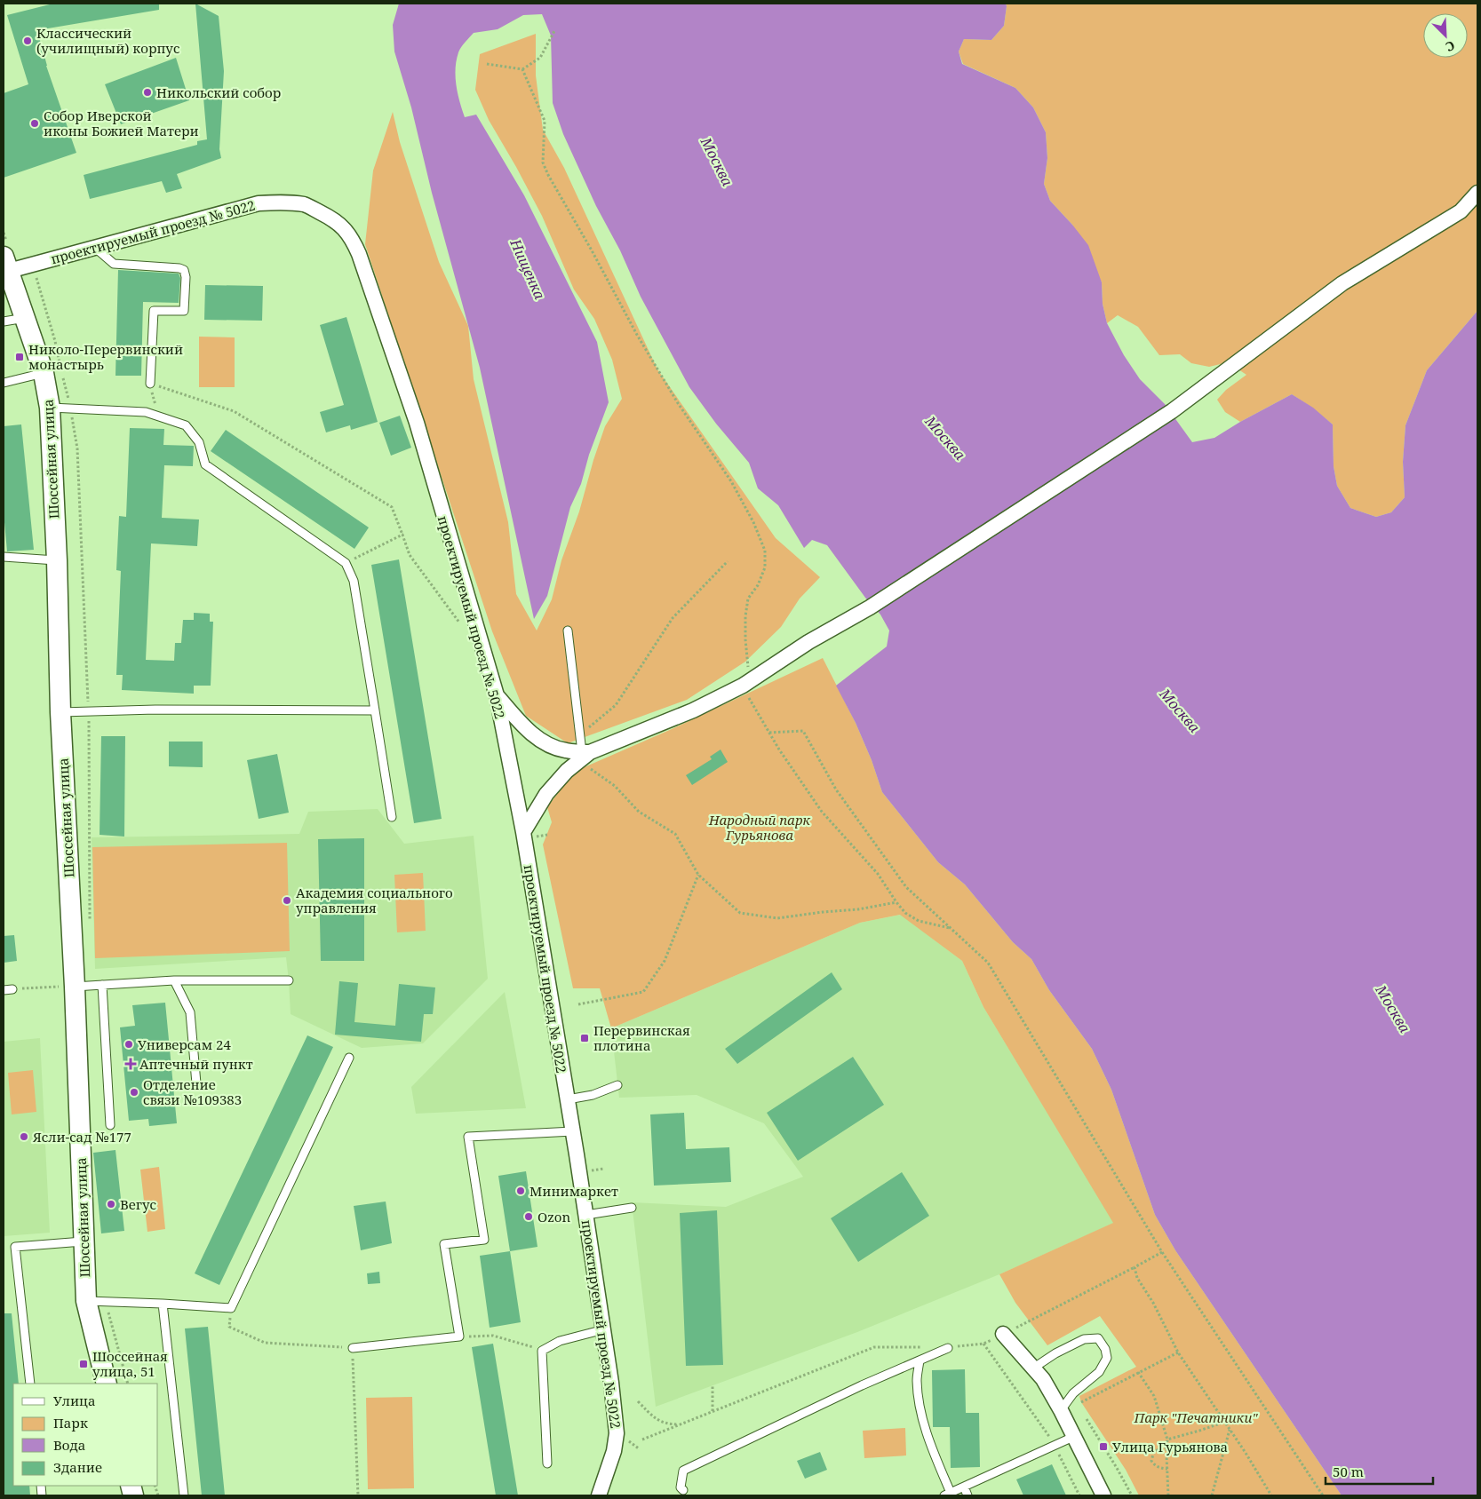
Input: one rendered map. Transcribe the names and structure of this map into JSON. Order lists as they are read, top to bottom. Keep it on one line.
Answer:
{"streets":{"main road":["Шоссейная улица"],"street":["проектируемый проезд № 5022"]},"crossings":[["проектируемый проезд № 5022","Шоссейная улица"]],"water":["Москва","Нищенка"],"parks":["Народный парк Гурьянова","Парк \"Печатники\""],"places":{"other":["Классический (училищный) корпус","Никольский собор","Собор Иверской иконы Божией Матери","Академия социального управления","Универсам 24","Отделение связи №109383","Ясли-сад №177","Минимаркет","Вегус","Ozon"],"transit":["Николо-Перервинский монастырь","Перервинская плотина","Шоссейная улица, 51","Улица Гурьянова"],"health":["Аптечный пункт"]},"legend":["Улица","Парк","Вода","Здание"],"scale_bar":"50 m","north":"bottom right"}
